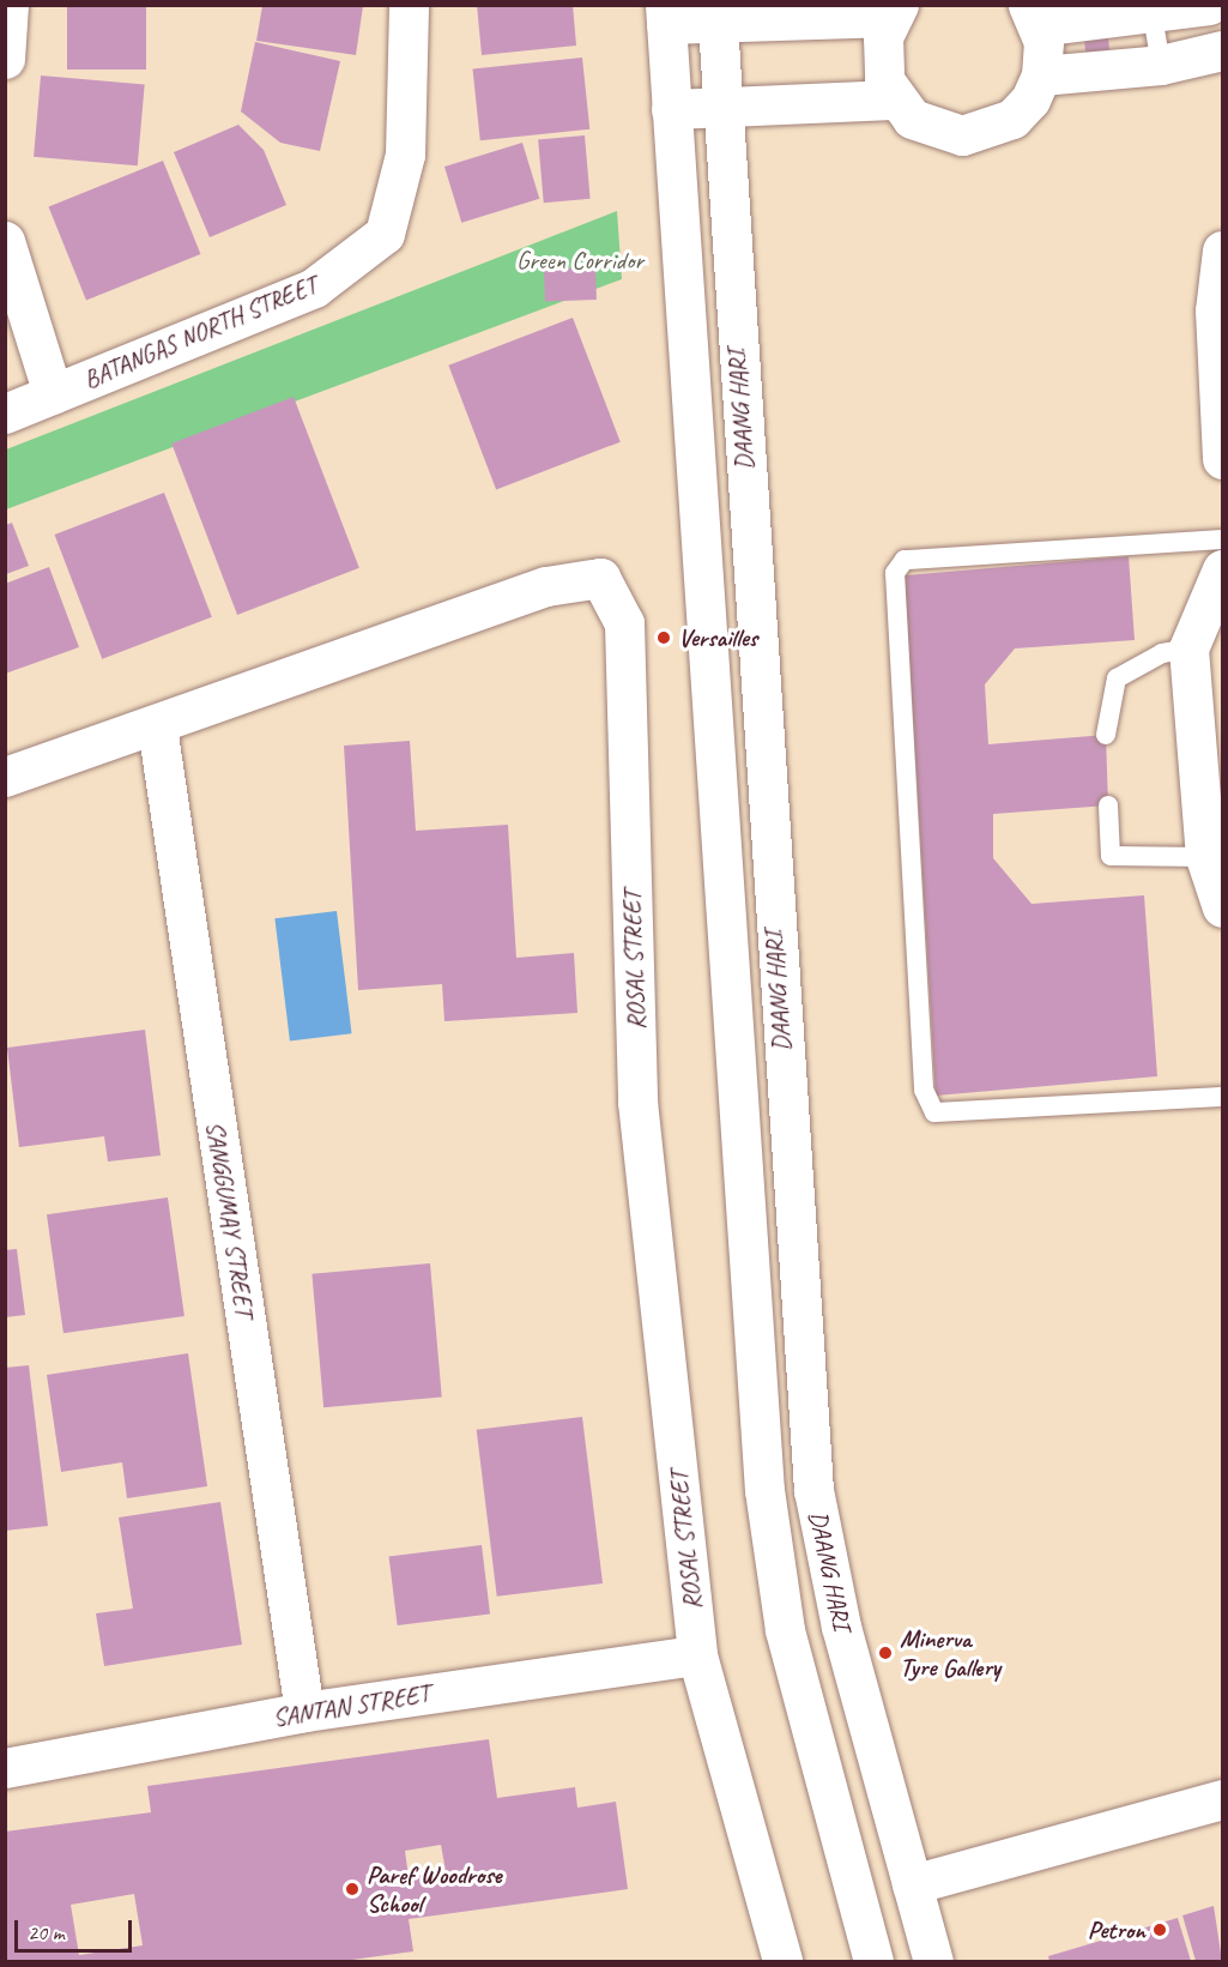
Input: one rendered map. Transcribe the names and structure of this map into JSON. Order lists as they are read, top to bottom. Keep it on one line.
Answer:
{"streets":{"street":["BATANGAS NORTH STREET","DAANG HARI","ROSAL STREET","SANGGUMAY STREET","SANTAN STREET"]},"crossings":[["ROSAL STREET","SANGGUMAY STREET"],["ROSAL STREET","SANTAN STREET"],["SANGGUMAY STREET","SANTAN STREET"]],"parks":["Green Corridor"],"places":["Versailles","Minerva Tyre Gallery","Paref Woodrose School","Petron"],"scale_bar":"20 m"}
